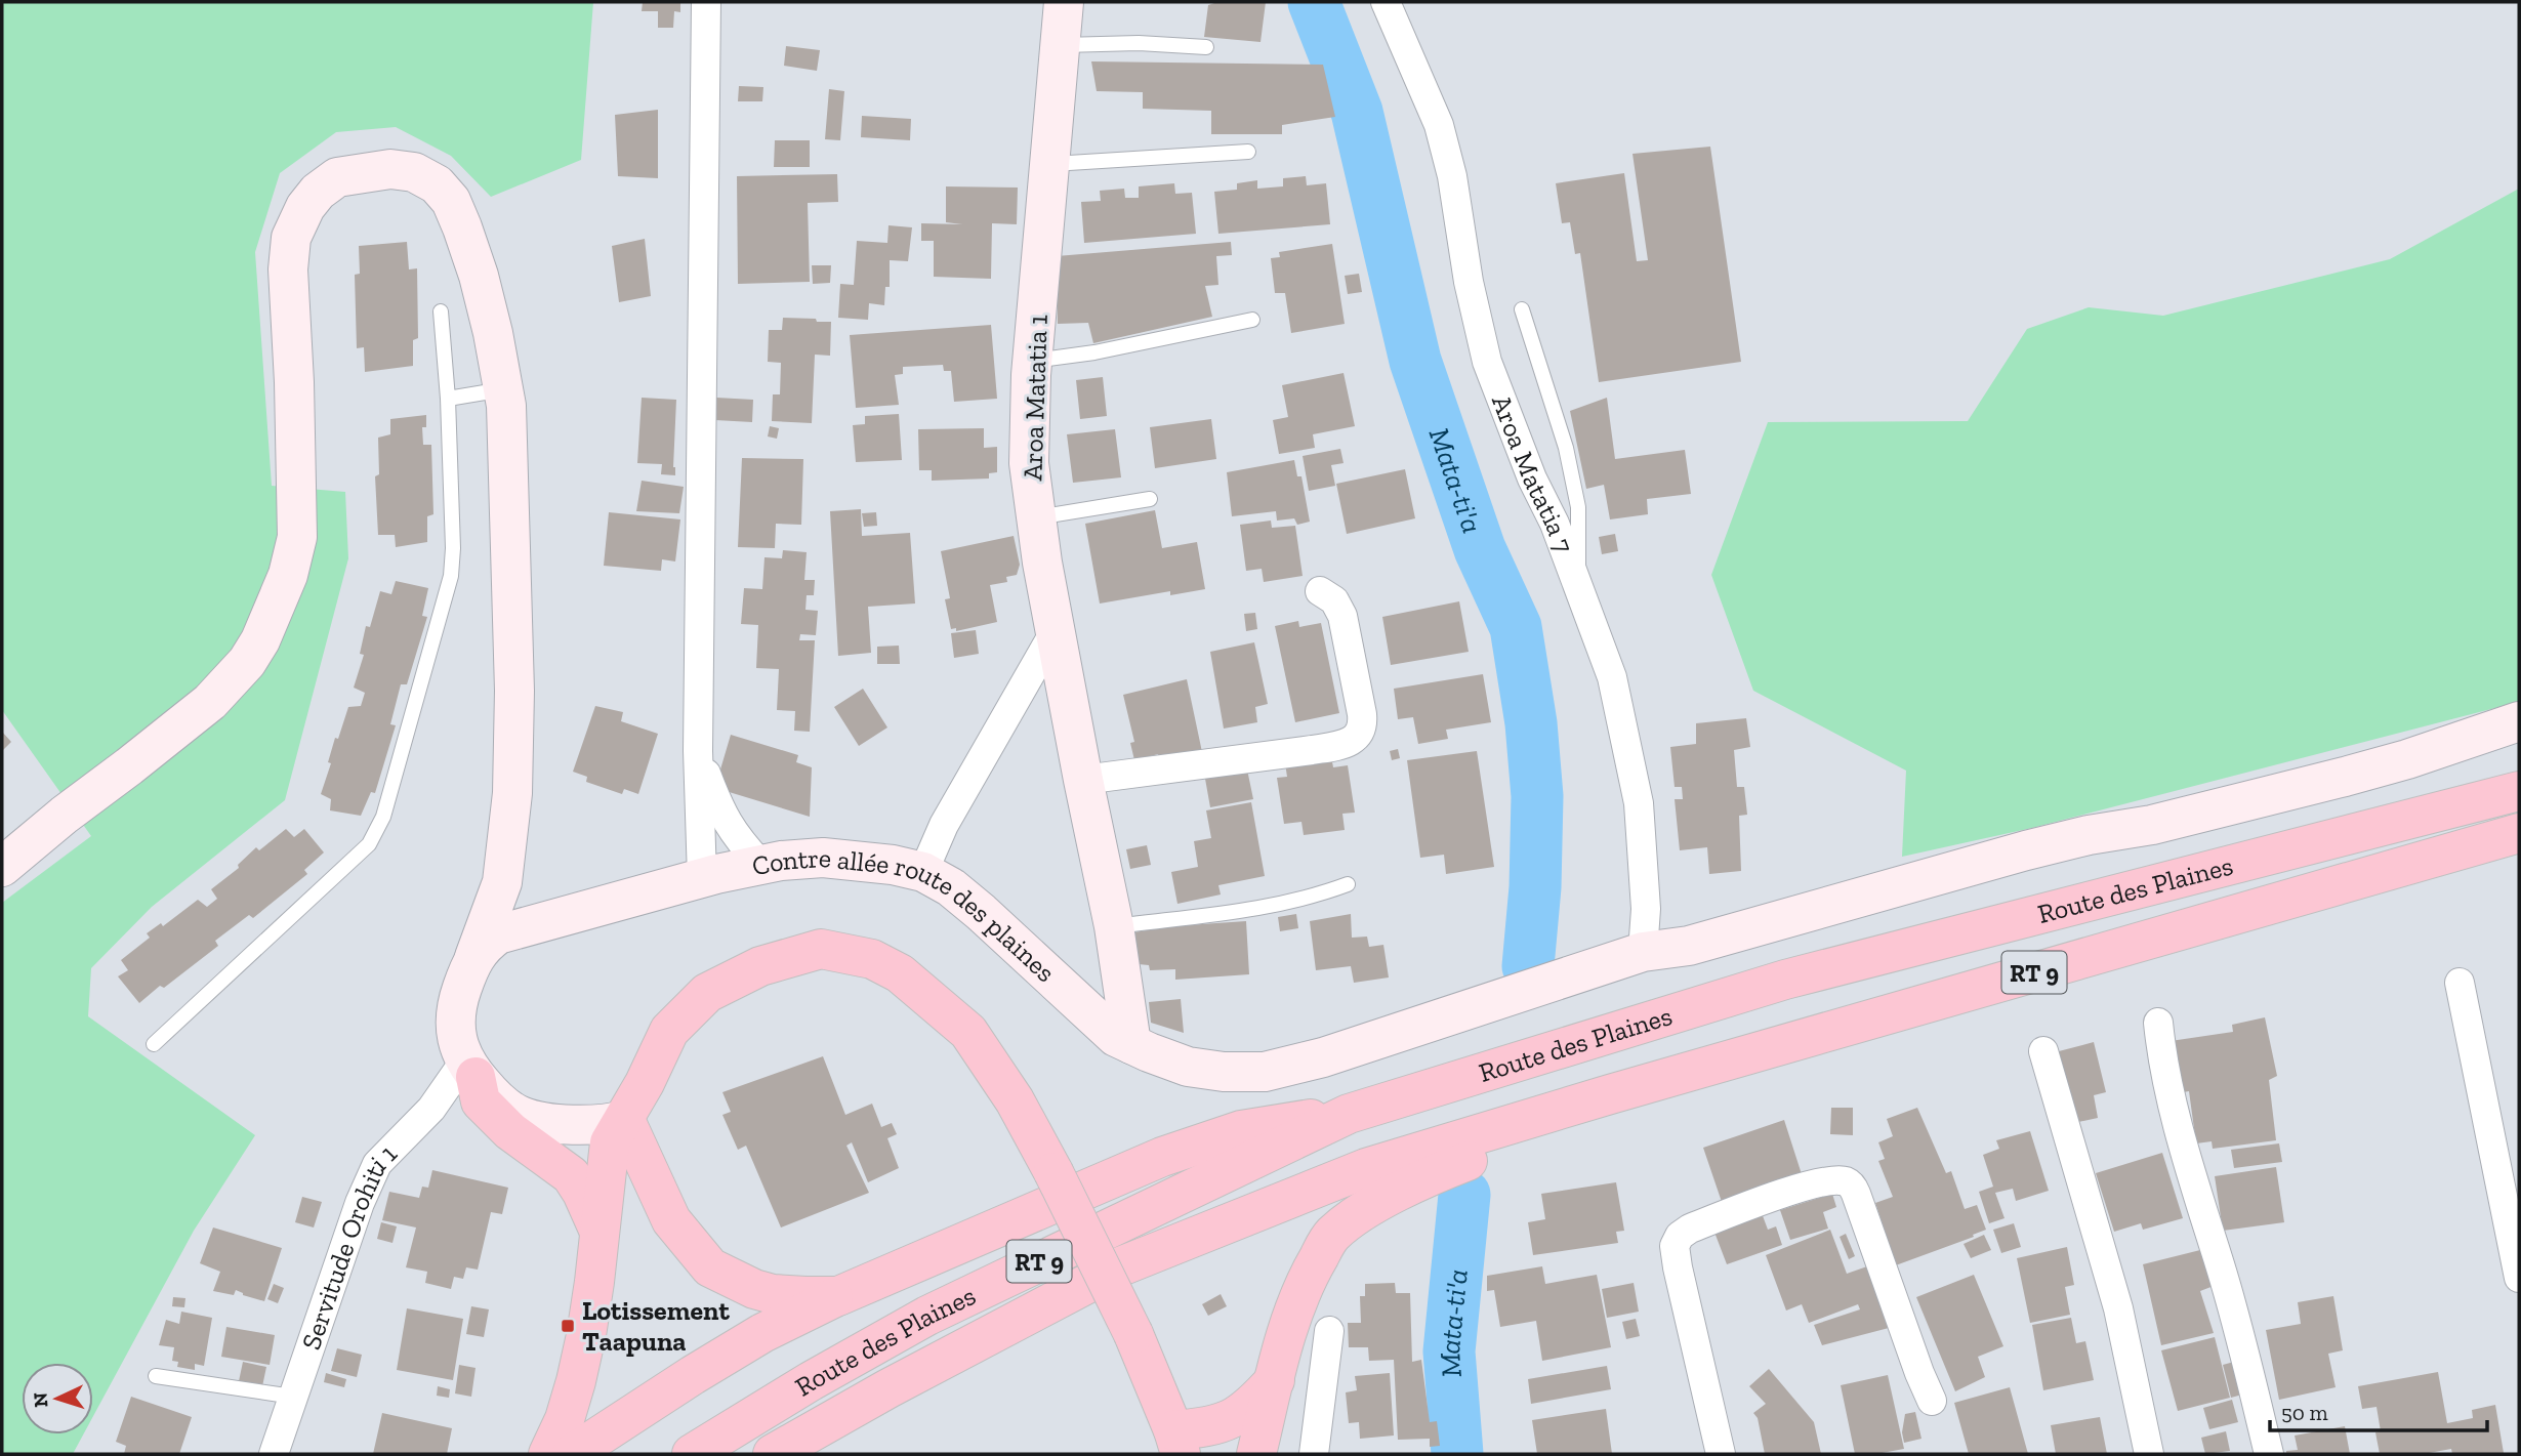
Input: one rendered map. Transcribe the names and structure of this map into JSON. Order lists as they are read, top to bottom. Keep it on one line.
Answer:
{"streets":{"highway":["Route des Plaines","RT 9"],"main road":["Aroa Matatia 1","Contre allée route des plaines"],"street":["Aroa Matatia 7","Servitude Orohiti 1"]},"crossings":[["Aroa Matatia 1","Contre allée route des plaines"],["Aroa Matatia 7","Contre allée route des plaines"],["Contre allée route des plaines","Servitude Orohiti 1"]],"water":["Mata-ti'a"],"places":{"transit":["Lotissement Taapuna"]},"scale_bar":"50 m","north":"left"}
